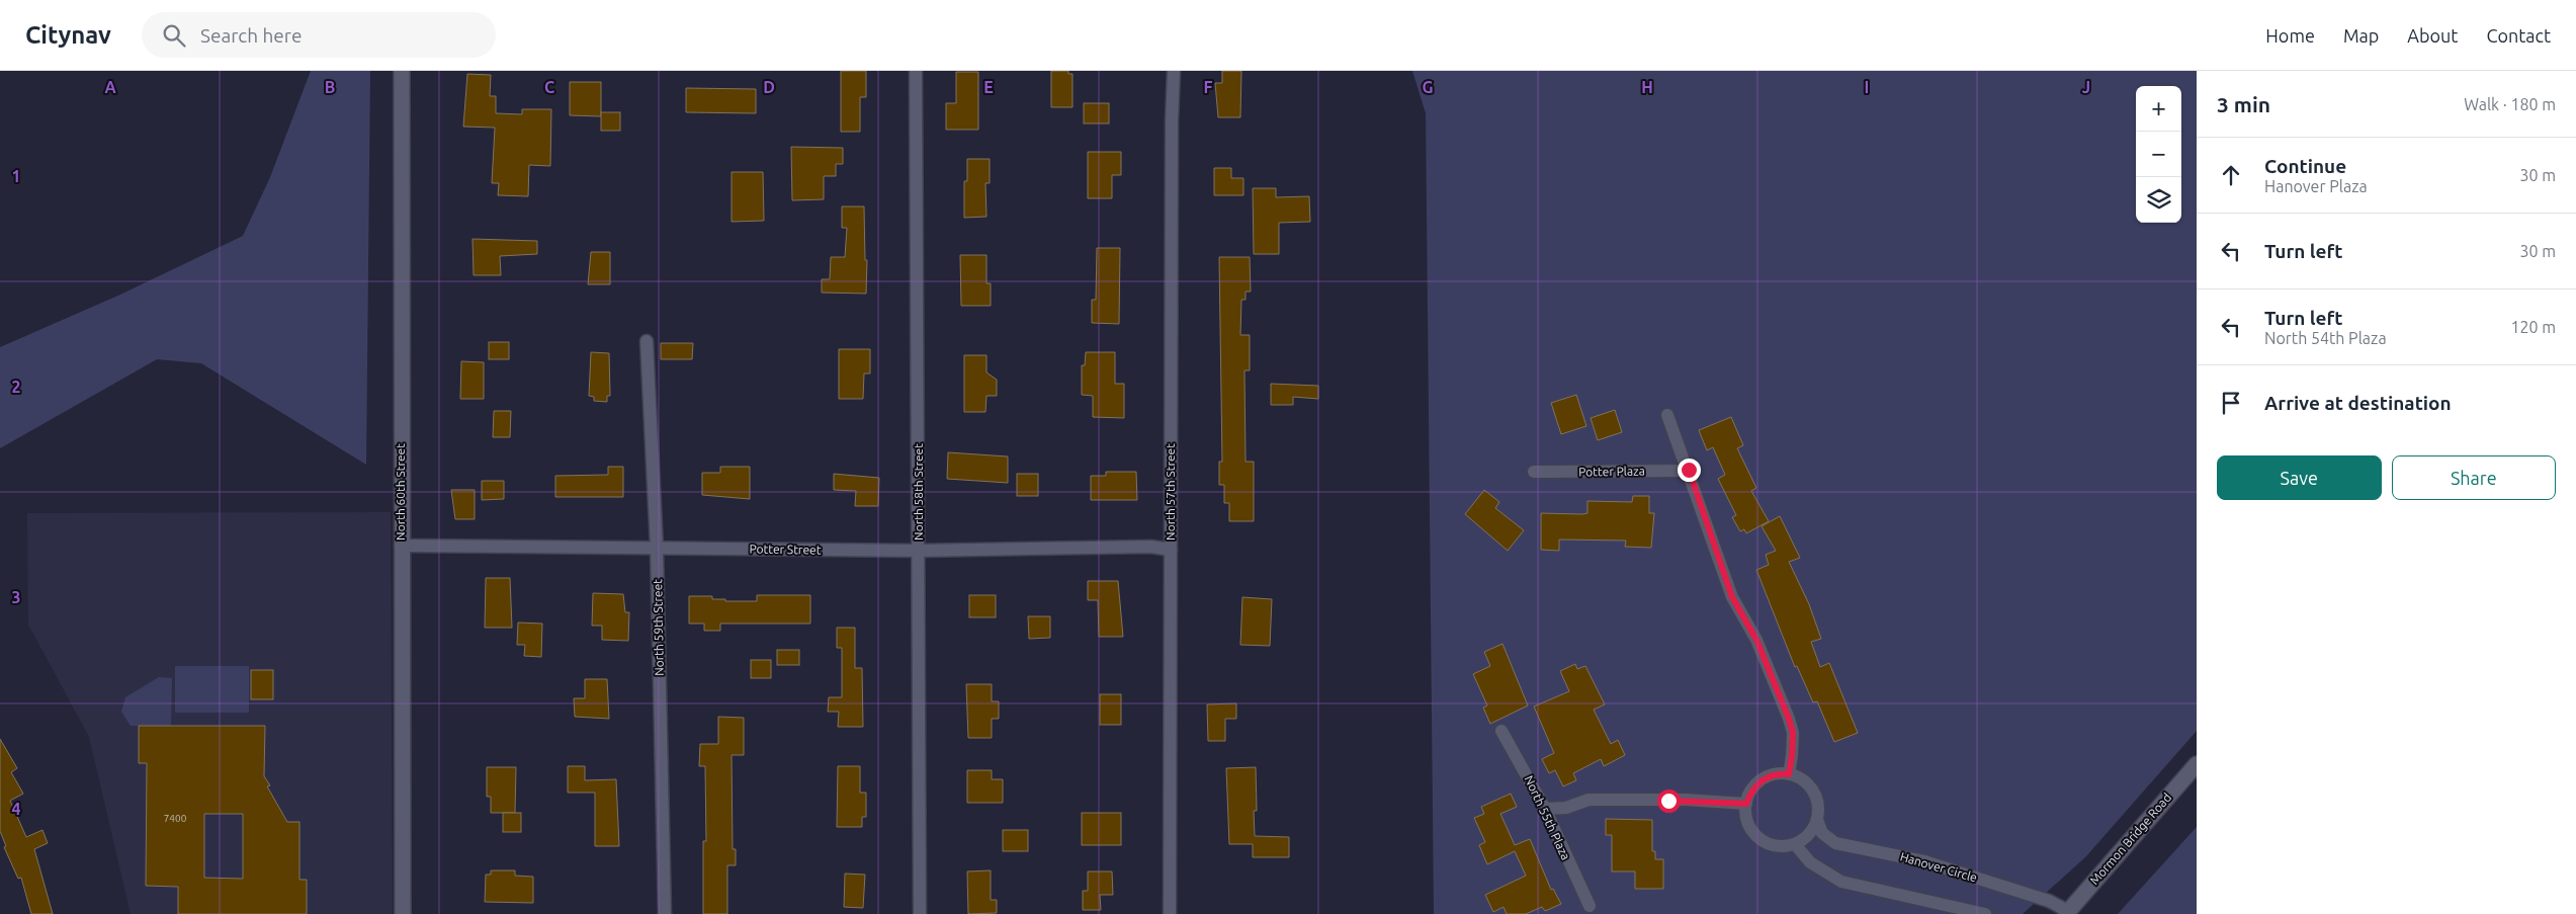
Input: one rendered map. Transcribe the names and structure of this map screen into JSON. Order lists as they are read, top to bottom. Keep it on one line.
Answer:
{"streets":{"main road":["North 60th Street","Mormon Bridge Road"],"street":["Potter Plaza","North 58th Street","North 57th Street","Potter Street","North 59th Street","North 55th Plaza","Hanover Circle"]},"crossings":[["North 60th Street","Potter Street"],["North 58th Street","Potter Street"],["North 57th Street","Potter Street"],["Potter Street","North 59th Street"],["Mormon Bridge Road","Hanover Circle"]],"house_numbers":["7400"],"page":{"header":"Citynav","search":"Search here","nav":["Home","Map","About","Contact"],"heading":["3 min","Walk · 180 m"],"map_buttons":["+","−"],"list":[["Continue","Hanover Plaza","30 m"],["Turn left","30 m"],["Turn left","North 54th Plaza","120 m"],"Arrive at destination"],"buttons":["Save","Share"]},"grid":{"columns":["A","B","C","D","E","F","G","H","I","J"],"rows":["1","2","3","4"]}}
